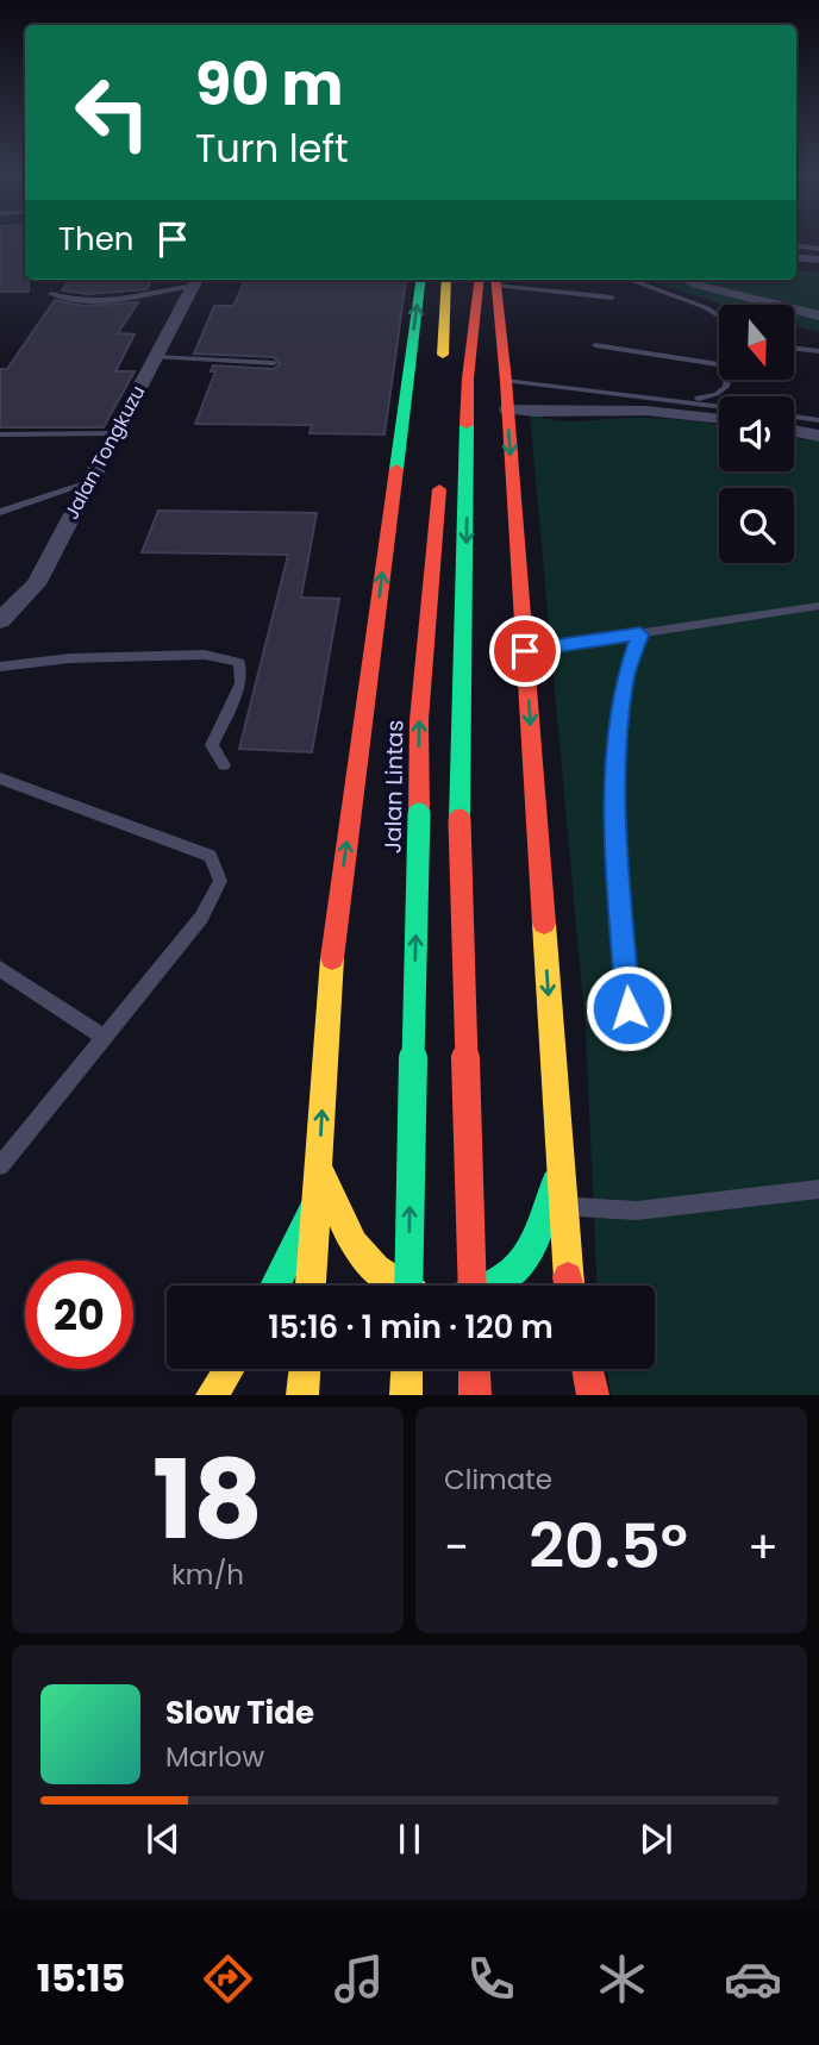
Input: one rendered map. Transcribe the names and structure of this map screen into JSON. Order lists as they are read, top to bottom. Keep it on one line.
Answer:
{"streets":{"main road":["Jalan Lintas"],"street":["Jalan Tongkuzu"]},"north":"bottom","page":{"turn":["90 m","Turn left"],"then":"Then","limit":"20","trip":"15:16 · 1 min · 120 m","tile":[["18","km/h"],"Climate"],"heat":["−","20.5°","+"],"song":["Slow Tide","Marlow"],"tabs":"15:15"}}
